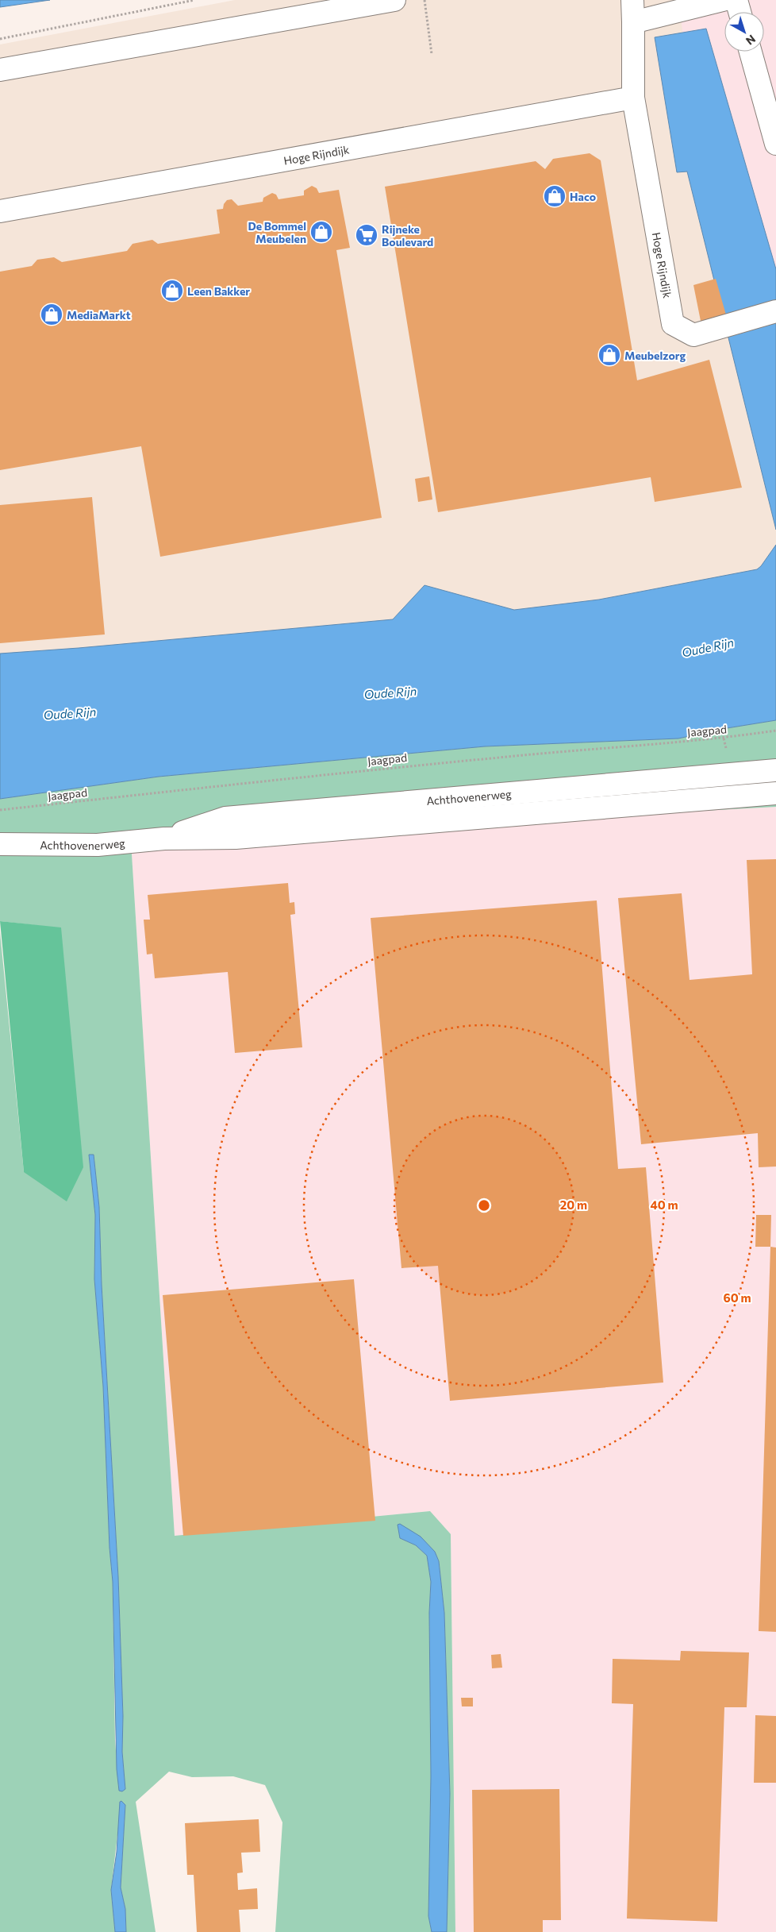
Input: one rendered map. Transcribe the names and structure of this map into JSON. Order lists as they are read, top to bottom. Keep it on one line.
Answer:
{"streets":{"street":["Hoge Rijndijk","Achthovenerweg"],"path":["Jaagpad"]},"water":["Oude Rijn"],"places":{"shop":["Haco","De Bommel Meubelen","Leen Bakker","MediaMarkt","Meubelzorg"],"supermarket":["Rijneke Boulevard"]},"north":"bottom right","rings":["20 m","40 m","60 m"]}
